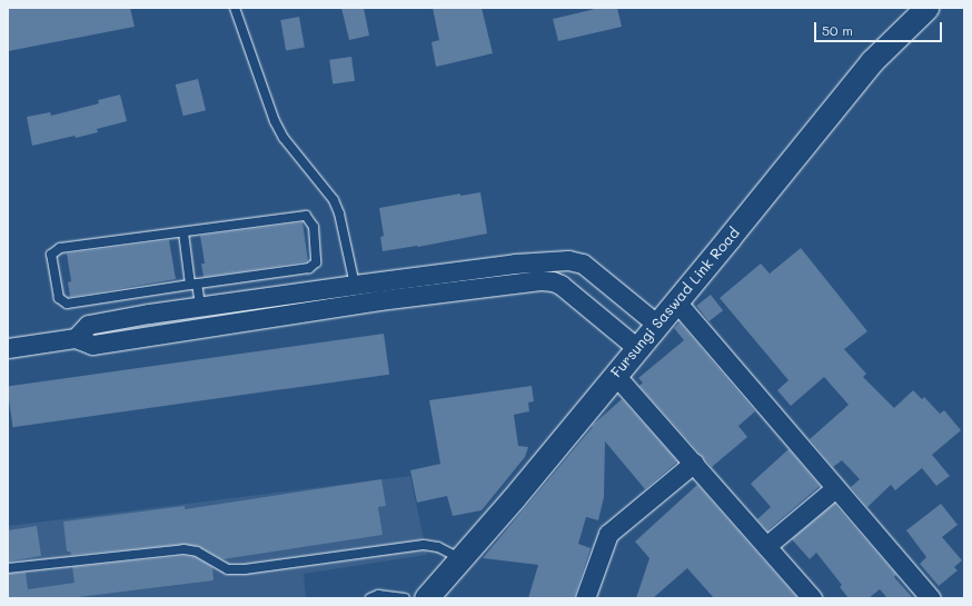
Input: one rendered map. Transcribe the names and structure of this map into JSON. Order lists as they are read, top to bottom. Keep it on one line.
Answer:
{"streets":{"street":["Fursungi Saswad Link Road"]},"scale_bar":"50 m"}
